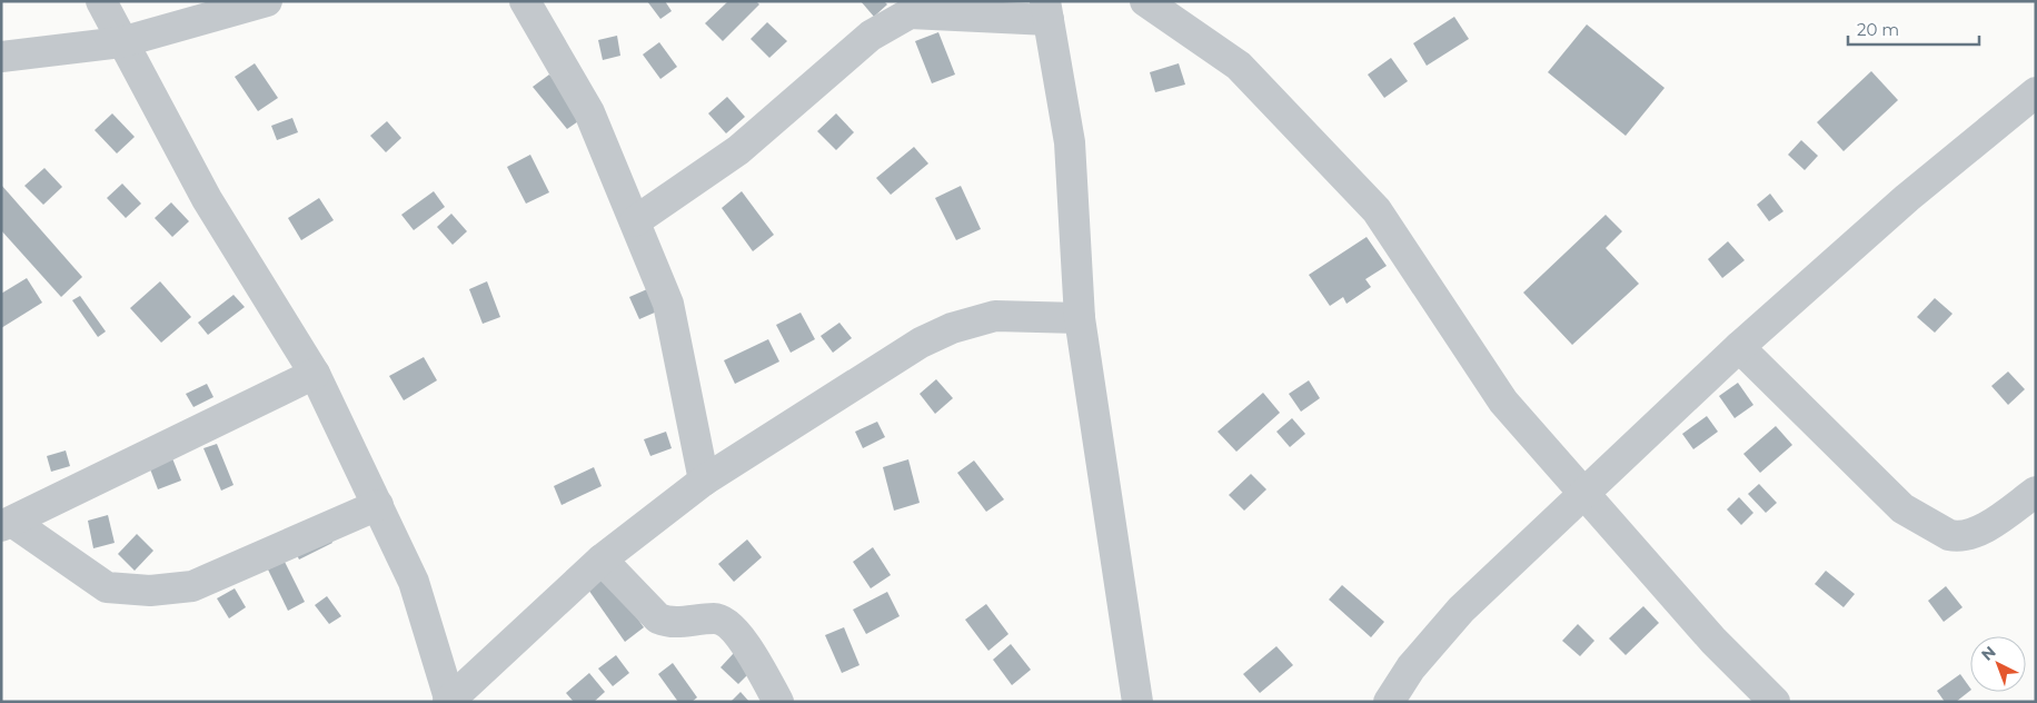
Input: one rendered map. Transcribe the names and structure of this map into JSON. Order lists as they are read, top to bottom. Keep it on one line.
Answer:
{"scale_bar":"20 m","north":"top left"}
